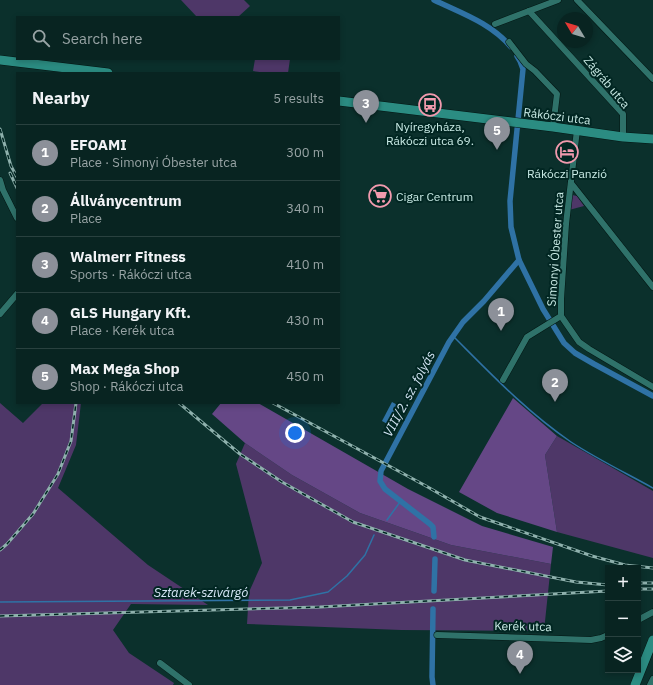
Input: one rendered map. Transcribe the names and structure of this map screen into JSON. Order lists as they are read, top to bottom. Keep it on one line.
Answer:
{"streets":{"main road":["Rákóczi utca"],"street":["Zágráb utca","Simonyi Óbester utca","Kerék utca"]},"crossings":[["Zágráb utca","Rákóczi utca"],["Rákóczi utca","Simonyi Óbester utca"]],"water":["VIII/2. sz. folyás","Sztarek-szivárgó"],"places":{"bus stop":["Nyíregyháza, Rákóczi utca 69."],"hotel":["Rákóczi Panzió"],"supermarket":["Cigar Centrum"]},"north":"top left","page":{"search":"Search here","heading":["Nearby","5 results"],"pins":["3","5","1","2","4"],"list":[{"mark":"1","name":"EFOAMI","note":"Place · Simonyi Óbester utca","value":"300 m"},{"mark":"2","name":"Állványcentrum","note":"Place","value":"340 m"},{"mark":"3","name":"Walmerr Fitness","note":"Sports · Rákóczi utca","value":"410 m"},{"mark":"4","name":"GLS Hungary Kft.","note":"Place · Kerék utca","value":"430 m"},{"mark":"5","name":"Max Mega Shop","note":"Shop · Rákóczi utca","value":"450 m"}],"map_buttons":["+","−"]}}
